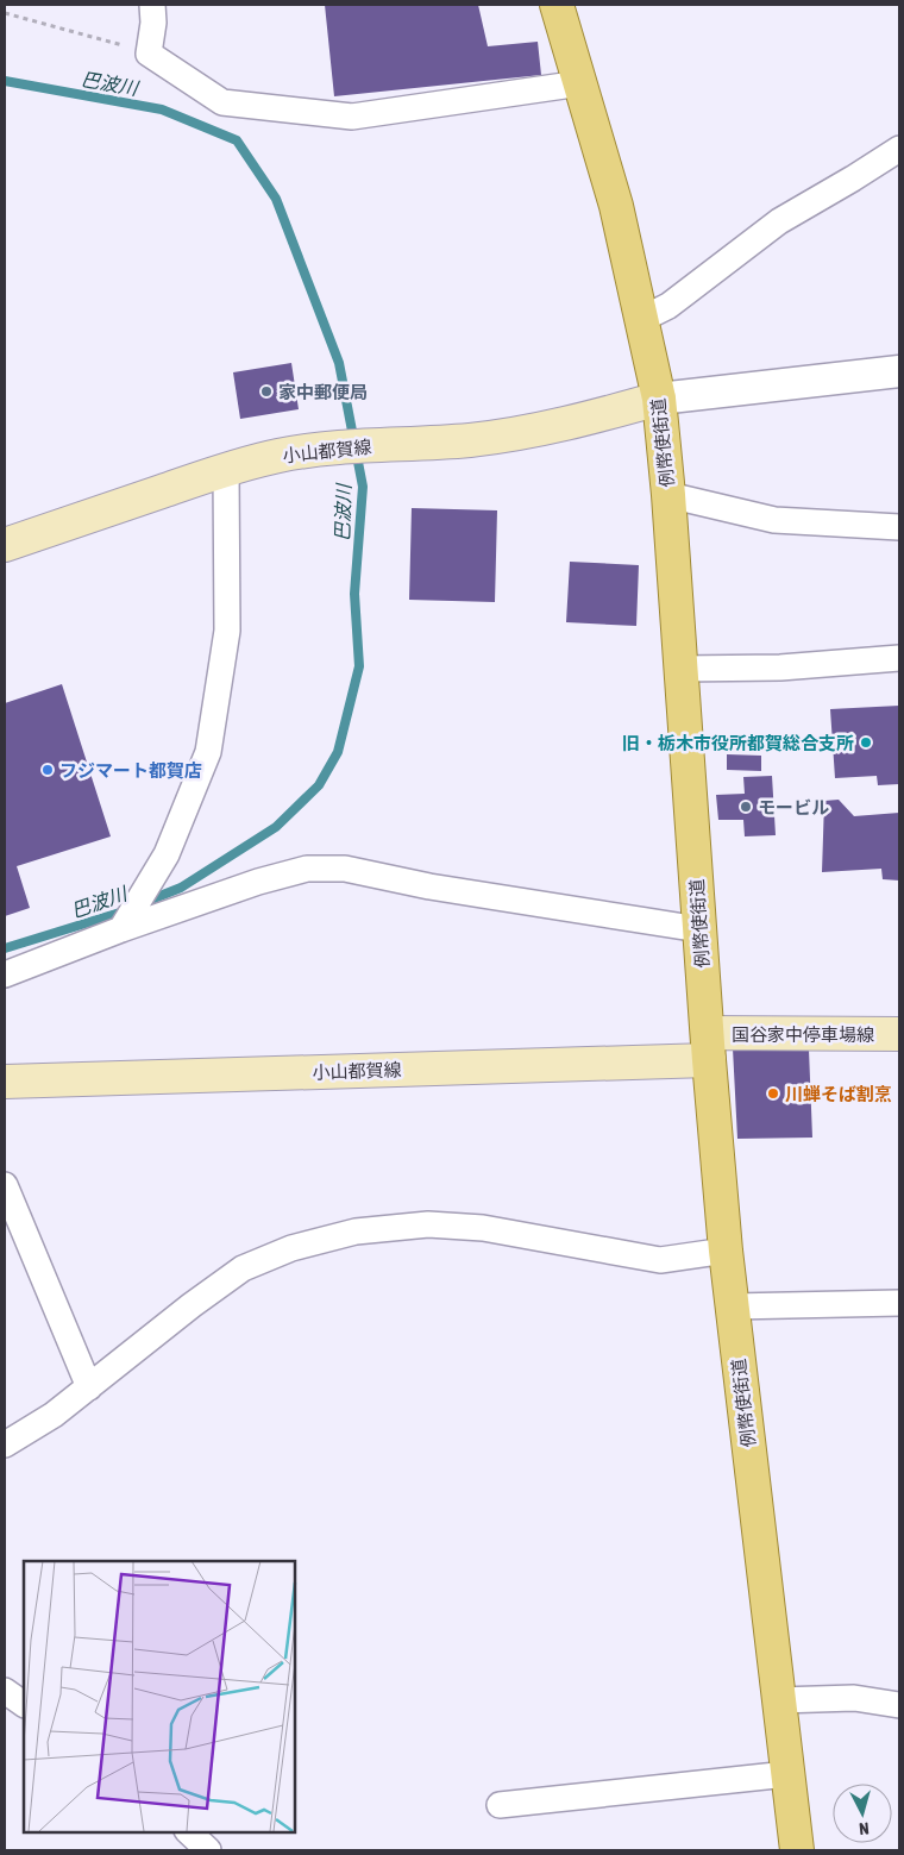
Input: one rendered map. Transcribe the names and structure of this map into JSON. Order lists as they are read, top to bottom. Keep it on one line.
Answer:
{"streets":{"main road":["例幣使街道","小山都賀線","国谷家中停車場線"]},"crossings":[["例幣使街道","小山都賀線"],["例幣使街道","国谷家中停車場線"],["小山都賀線","国谷家中停車場線"]],"water":["巴波川"],"places":["家中郵便局","旧・栃木市役所都賀総合支所","フジマート都賀店","モービル","川蝉そば割烹"],"north":"bottom"}
